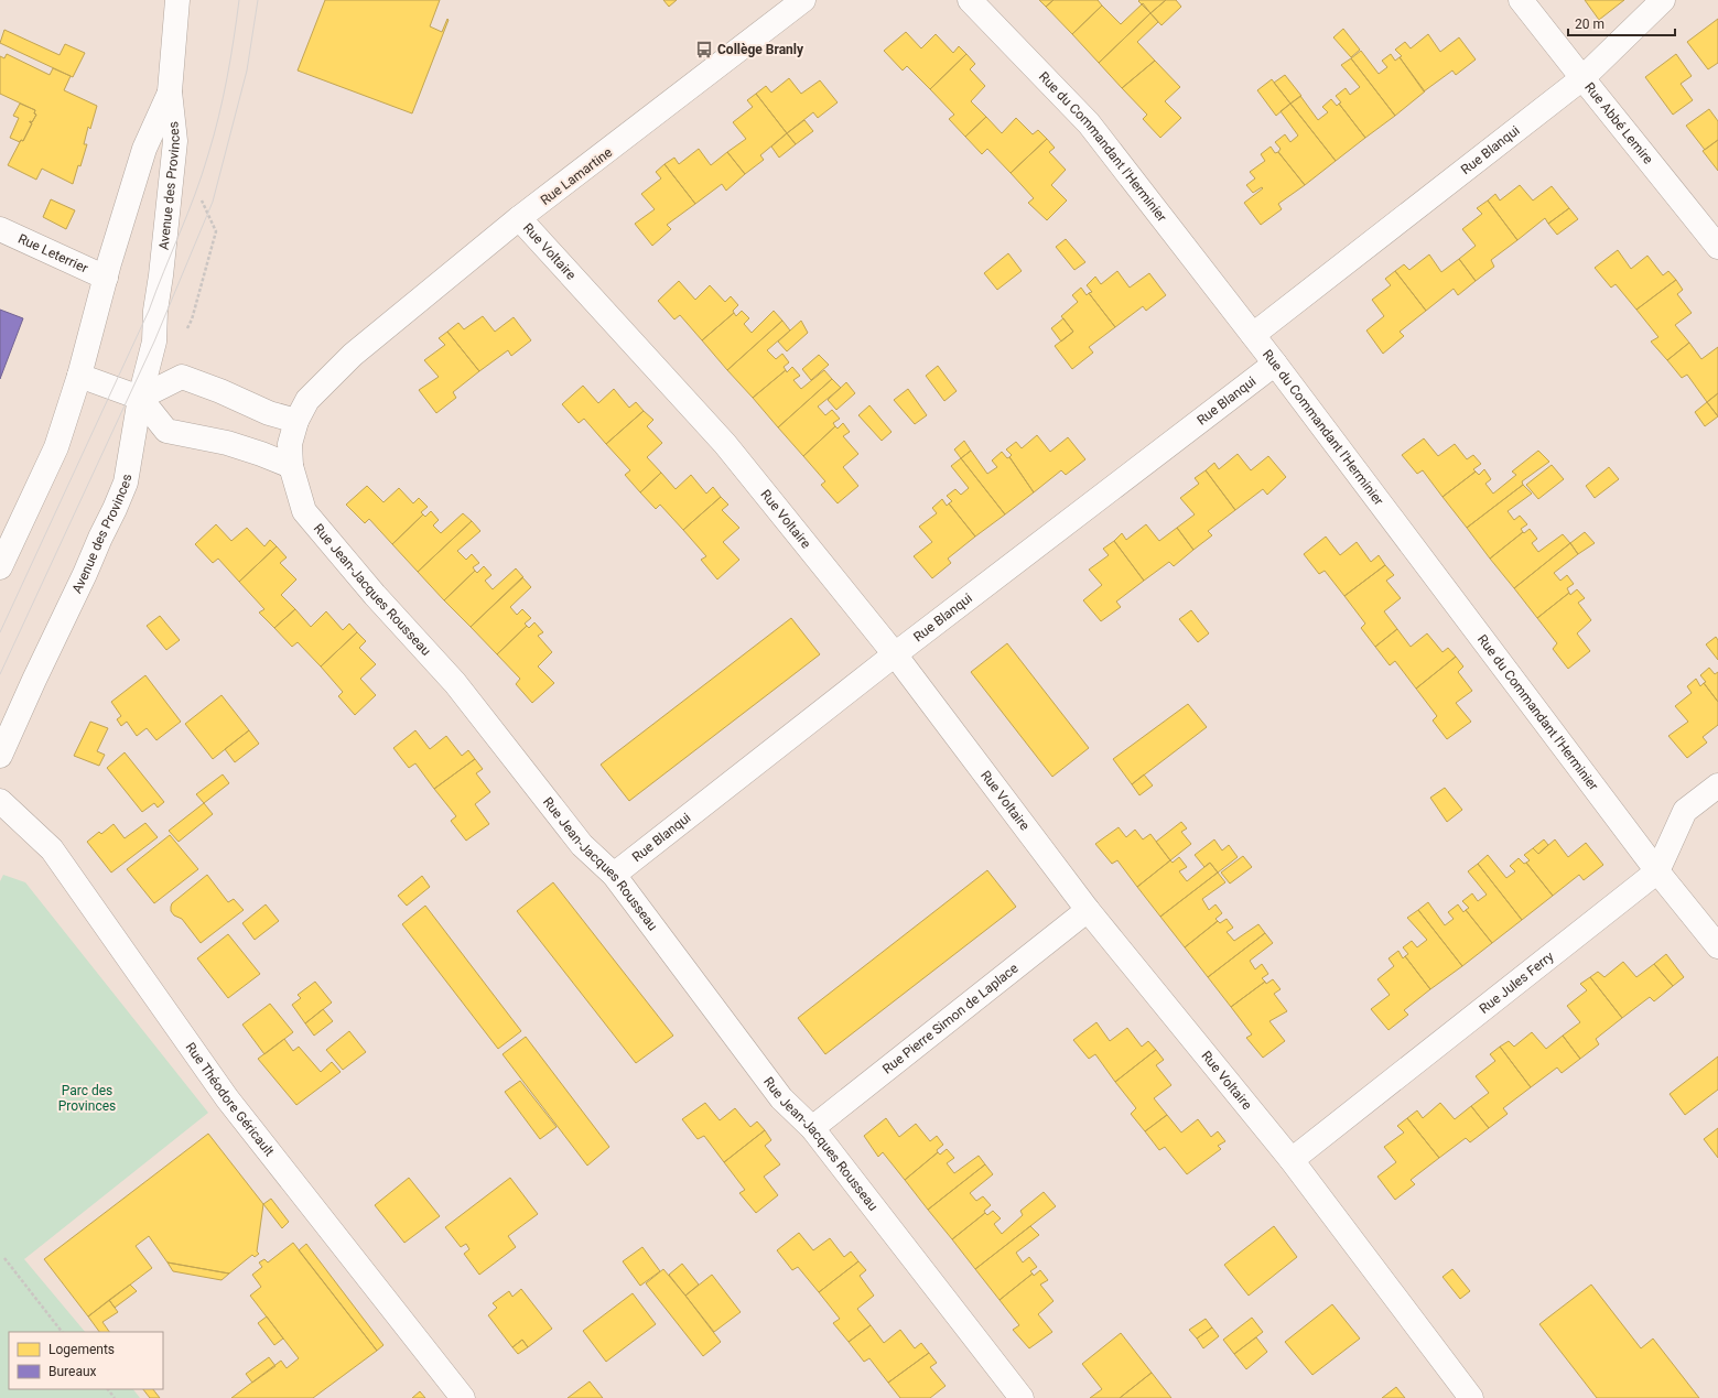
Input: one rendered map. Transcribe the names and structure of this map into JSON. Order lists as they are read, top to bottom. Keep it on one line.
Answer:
{"streets":{"street":["Rue Abbé Lemire","Rue du Commandant l'Herminier","Rue Blanqui","Rue Lamartine","Avenue des Provinces","Rue Voltaire","Rue Leterrier","Rue Jean-Jacques Rousseau","Rue Jules Ferry","Rue Pierre Simon de Laplace","Rue Théodore Géricault"]},"crossings":[["Rue Abbé Lemire","Rue Blanqui"],["Rue du Commandant l'Herminier","Rue Blanqui"],["Rue du Commandant l'Herminier","Rue Jules Ferry"],["Rue Blanqui","Rue Voltaire"],["Rue Blanqui","Rue Jean-Jacques Rousseau"],["Rue Lamartine","Rue Voltaire"],["Rue Lamartine","Rue Jean-Jacques Rousseau"],["Avenue des Provinces","Rue Leterrier"],["Rue Voltaire","Rue Jules Ferry"],["Rue Voltaire","Rue Pierre Simon de Laplace"],["Rue Jean-Jacques Rousseau","Rue Pierre Simon de Laplace"]],"parks":["Parc des Provinces"],"places":{"bus stop":["Collège Branly"]},"legend":["Logements","Bureaux"],"scale_bar":"20 m"}
